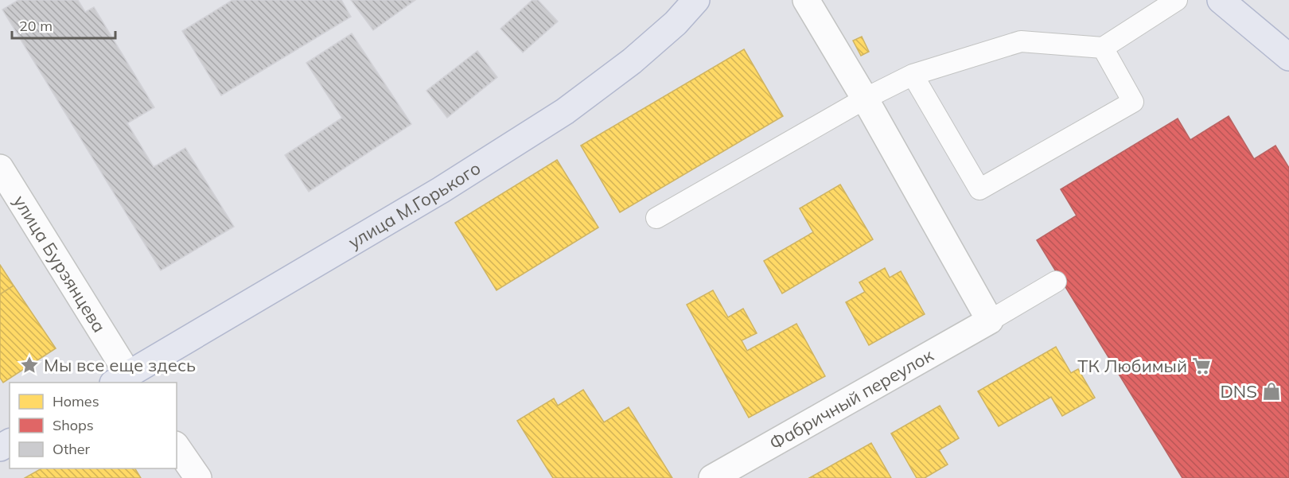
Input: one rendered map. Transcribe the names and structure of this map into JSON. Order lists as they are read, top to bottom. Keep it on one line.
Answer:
{"streets":{"main road":["улица М.Горького"],"street":["улица Бурзянцева","Фабричный переулок"]},"crossings":[["улица М.Горького","улица Бурзянцева"]],"places":{"place":["Мы все еще здесь"],"supermarket":["ТК Любимый"],"shop":["DNS"]},"legend":["Homes","Shops","Other"],"scale_bar":"20 m"}
